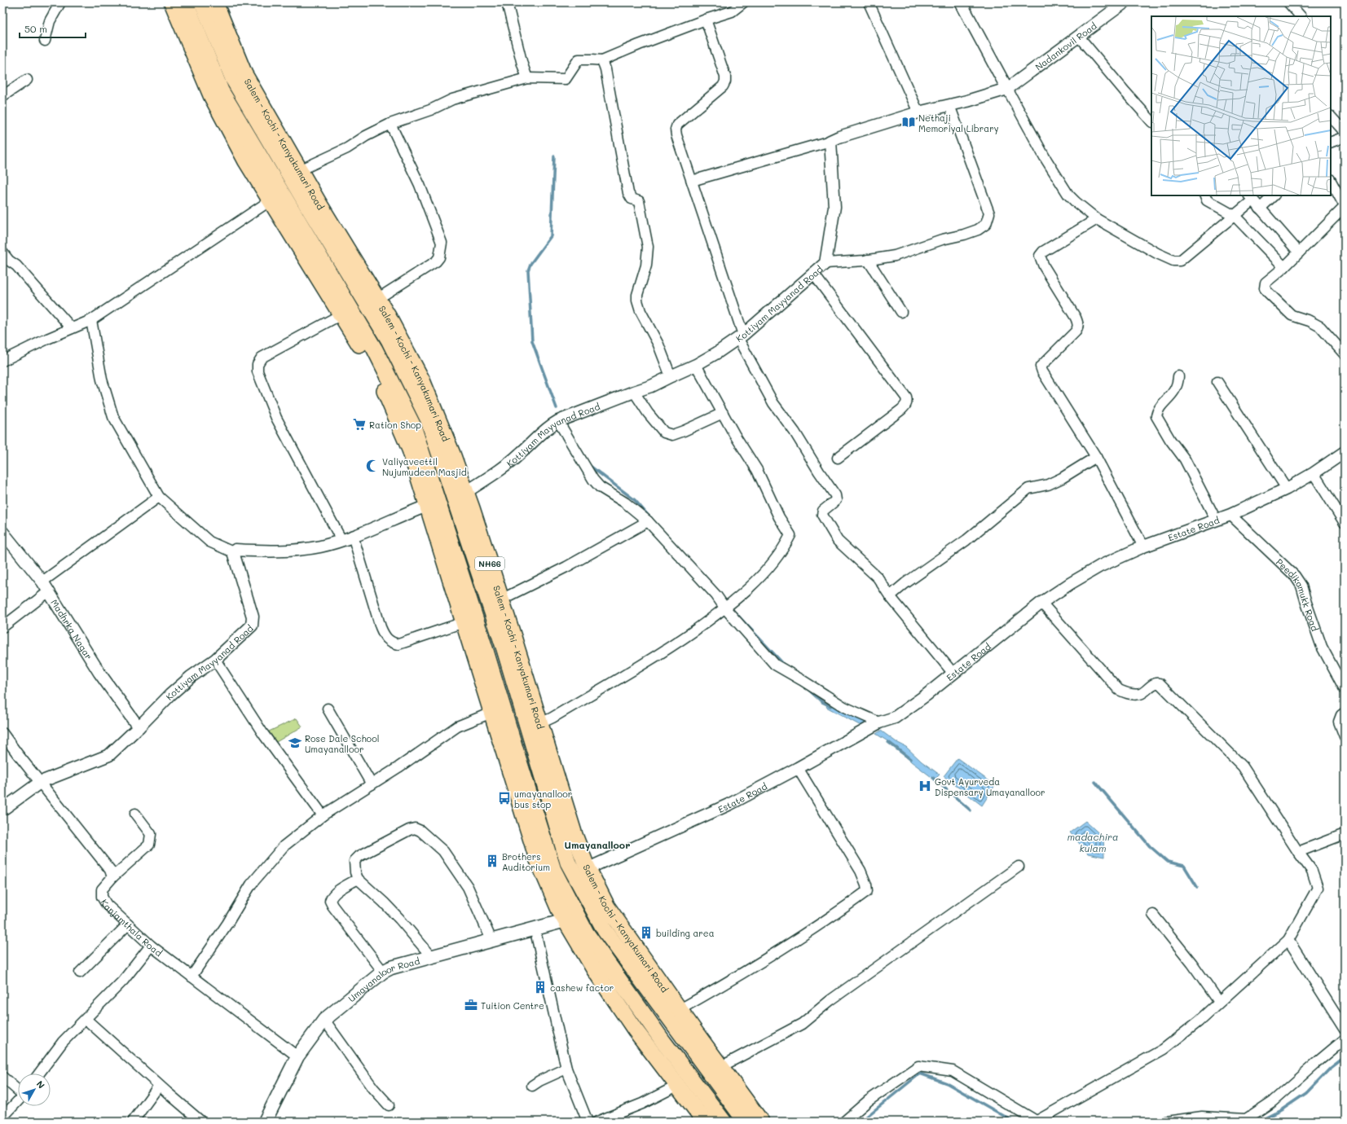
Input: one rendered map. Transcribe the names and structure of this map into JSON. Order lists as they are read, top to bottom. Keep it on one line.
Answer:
{"streets":{"highway":["Salem - Kochi - Kanyakumari Road","NH66"],"main road":["Umayanaloor Road"],"street":["Nadankovil Road","Kottiyam Mayyanad Road","Estate Road","Peedikamukk Road","Madhrka Nagar","Kanjamthala Road"]},"crossings":[["Salem - Kochi - Kanyakumari Road","Kottiyam Mayyanad Road"],["Salem - Kochi - Kanyakumari Road","Estate Road"],["Kottiyam Mayyanad Road","Madhrka Nagar"],["Estate Road","Peedikamukk Road"],["Kanjamthala Road","Umayanaloor Road"]],"districts":["Umayanalloor"],"water":["madachira kulam"],"places":{"library":["Nethaji Memoriyal Library"],"supermarket":["Ration Shop"],"mosque":["Valiyaveettil Nujumudeen Masjid"],"school or university":["Rose Dale School Umayanalloor"],"hospital":["Govt Ayurveda Dispensary Umayanalloor"],"bus stop":["umayanalloor bus stop"],"building":["Brothers Auditorium","building area","cashew factor"],"office":["Tuition Centre"]},"scale_bar":"50 m","north":"top right"}
